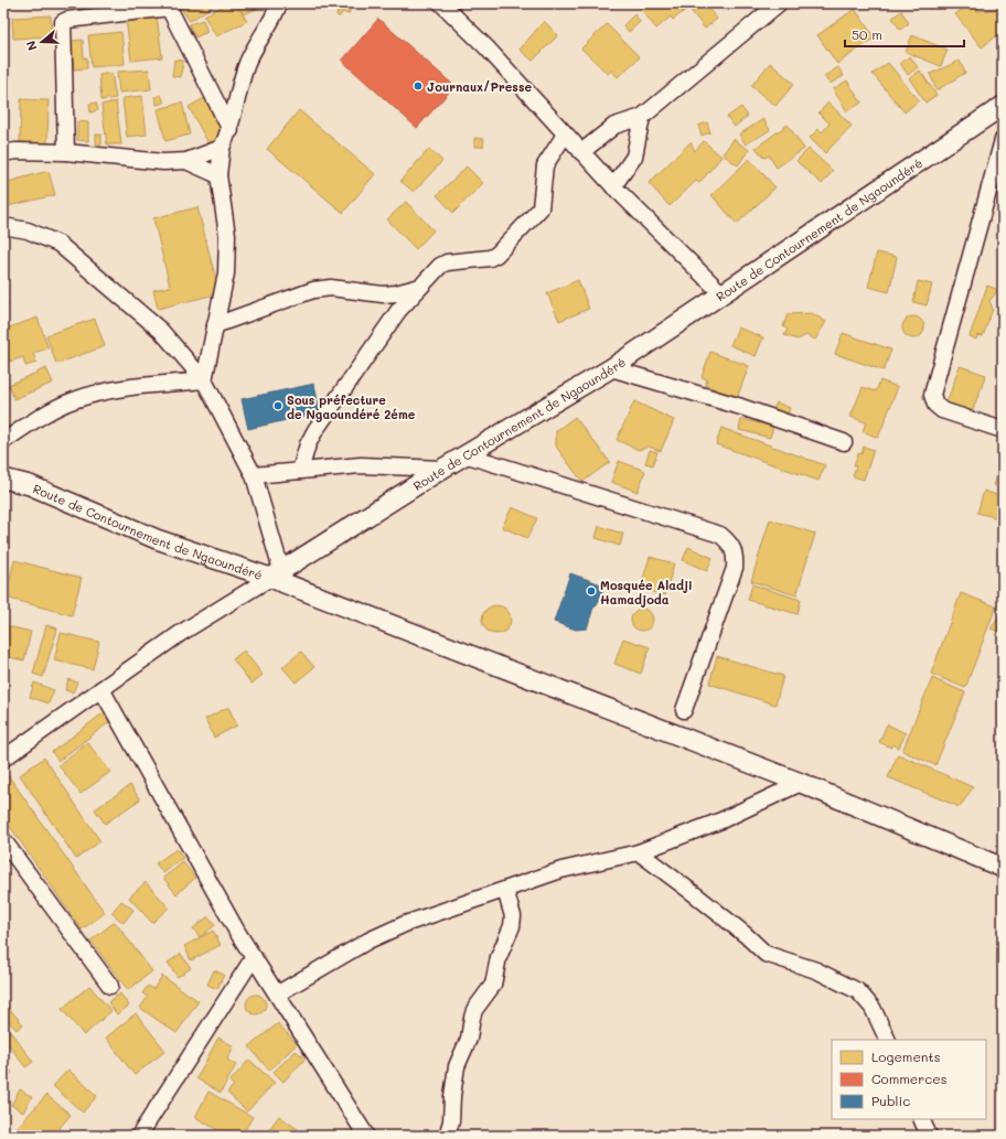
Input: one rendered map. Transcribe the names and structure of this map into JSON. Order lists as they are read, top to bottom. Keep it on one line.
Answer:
{"streets":{"street":["Route de Contournement de Ngaoundéré"]},"places":["Journaux/Presse","Sous préfecture de Ngaoundéré 2éme","Mosquée Aladji Hamadjoda"],"legend":["Logements","Commerces","Public"],"scale_bar":"50 m","north":"left"}
